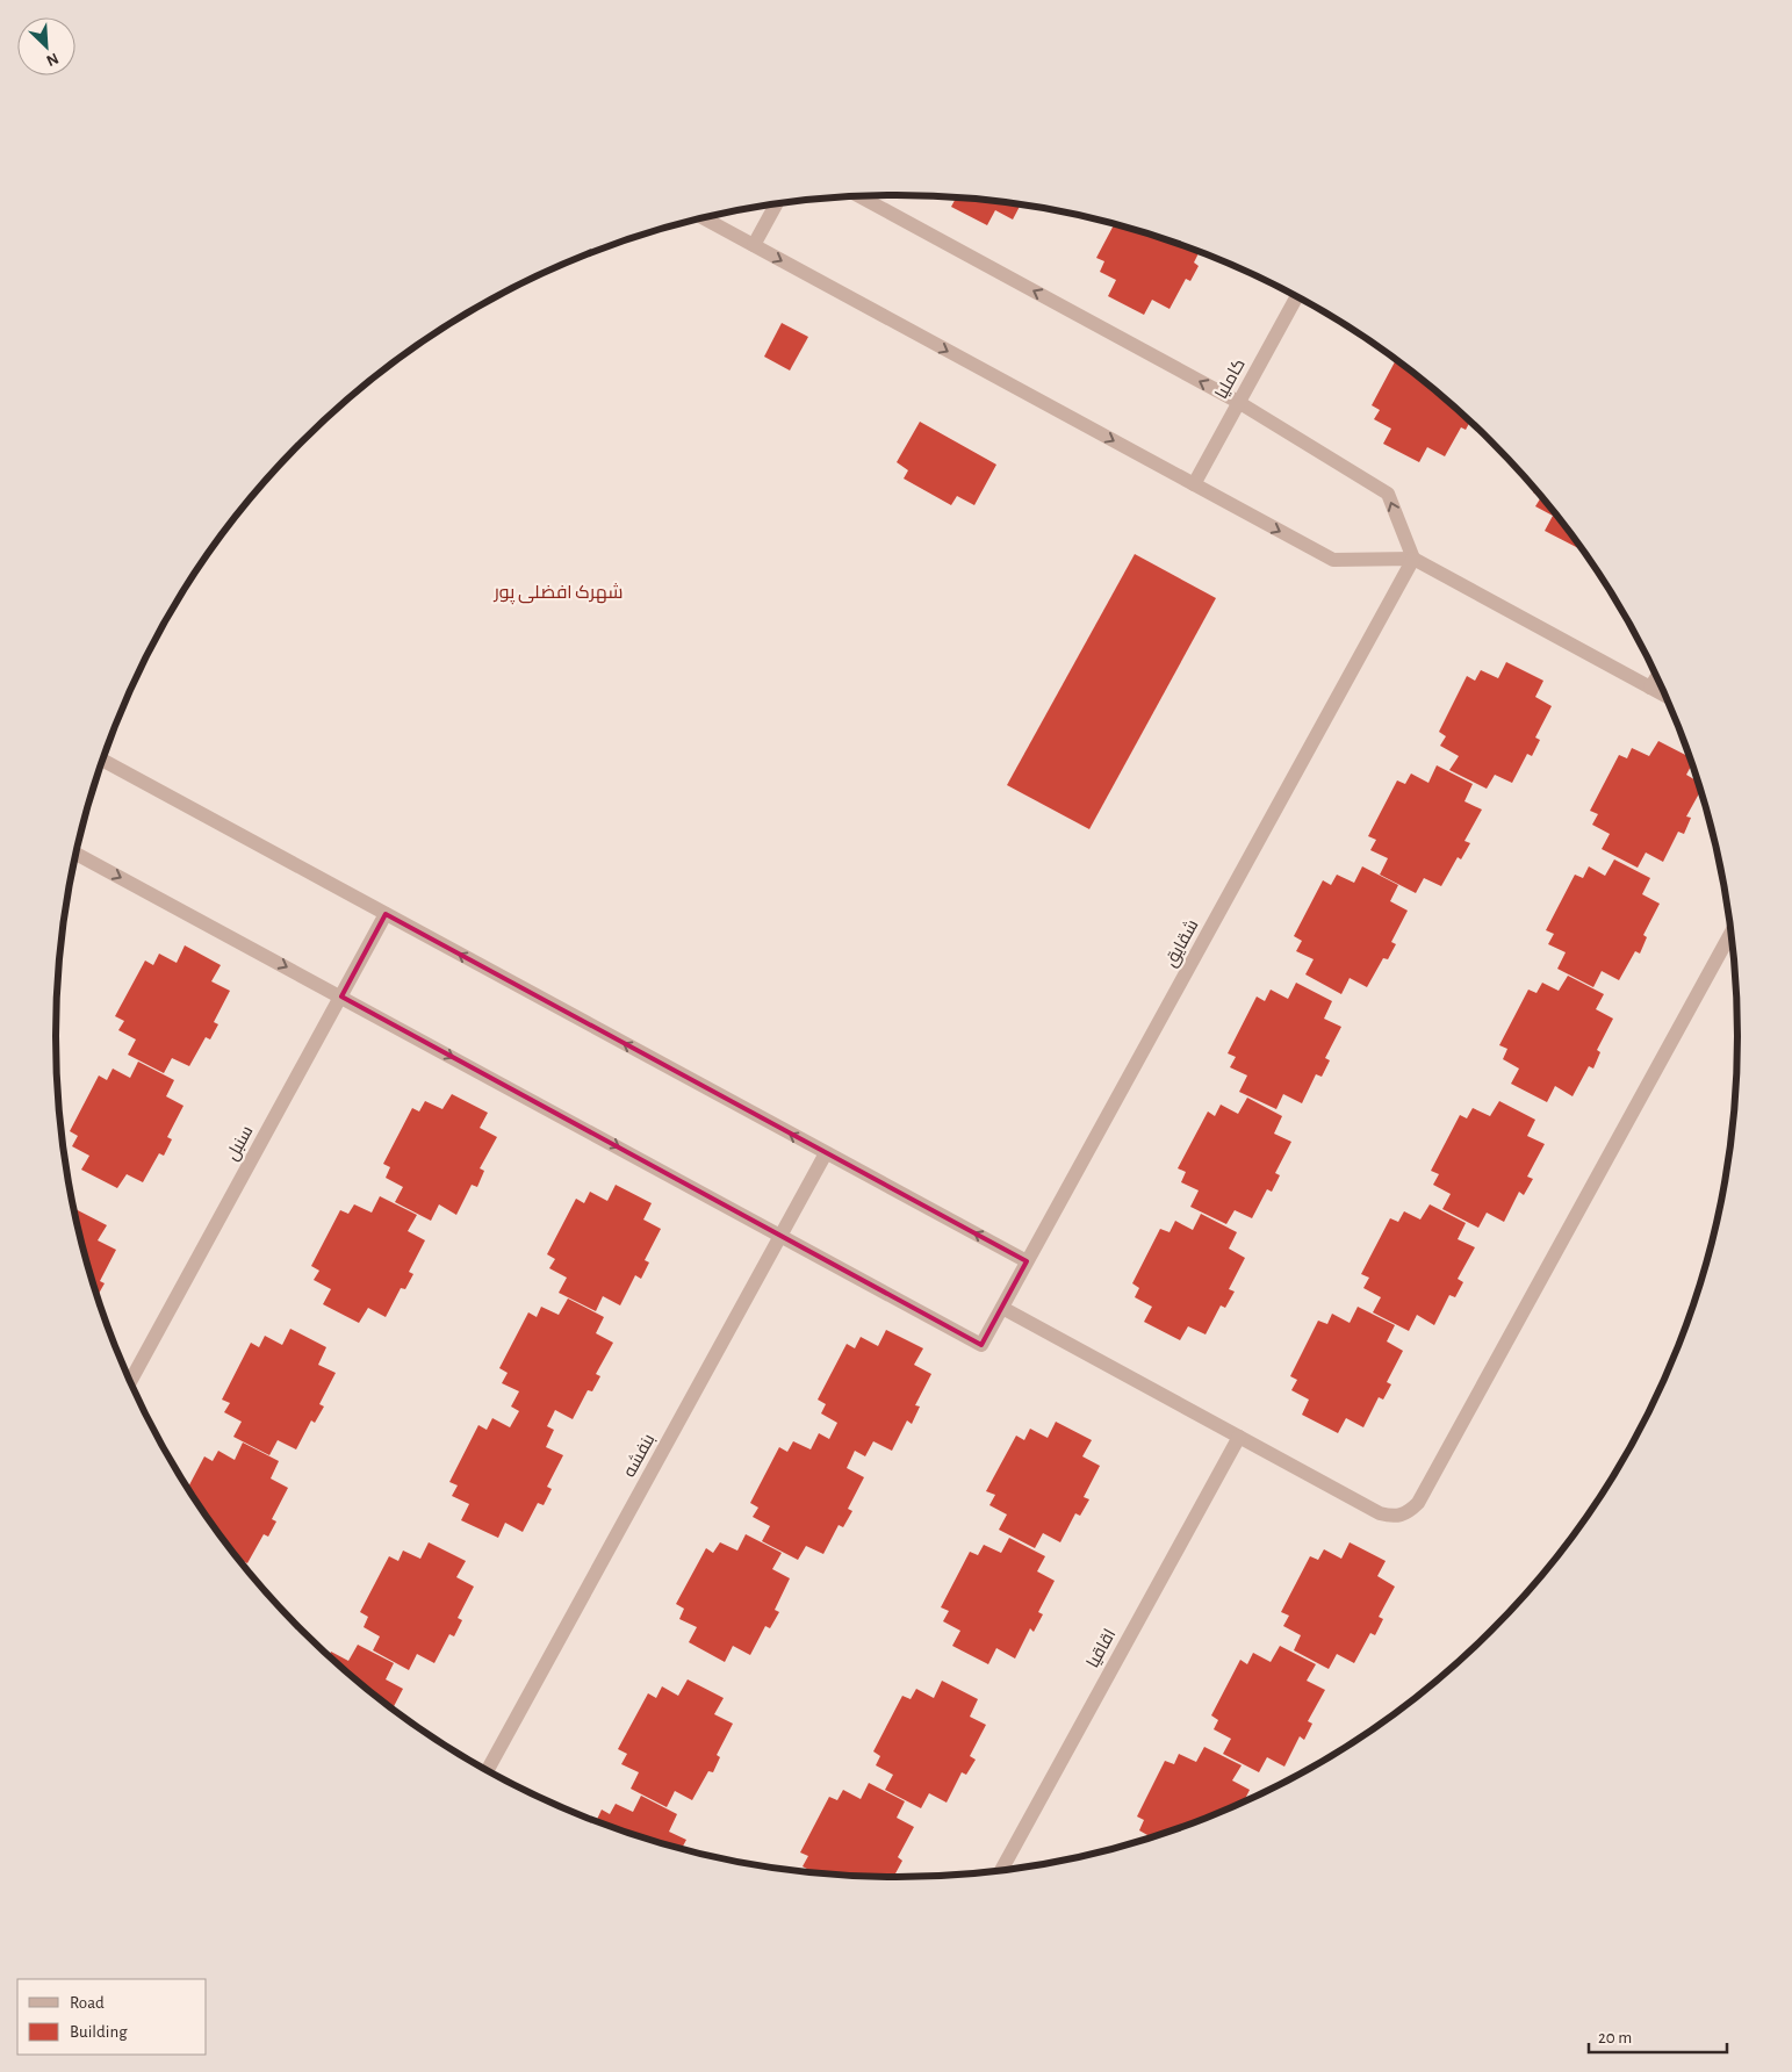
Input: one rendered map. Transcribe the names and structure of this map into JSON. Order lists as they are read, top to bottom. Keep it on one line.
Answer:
{"streets":{"street":["کاملیا","شقایق","سنبل","بنفشه","اقاقیا"]},"crossings":[["شقایق","بنفشه"]],"districts":["شهرک افضلی ‌پور"],"legend":["Road","Building"],"scale_bar":"20 m","north":"bottom right"}
